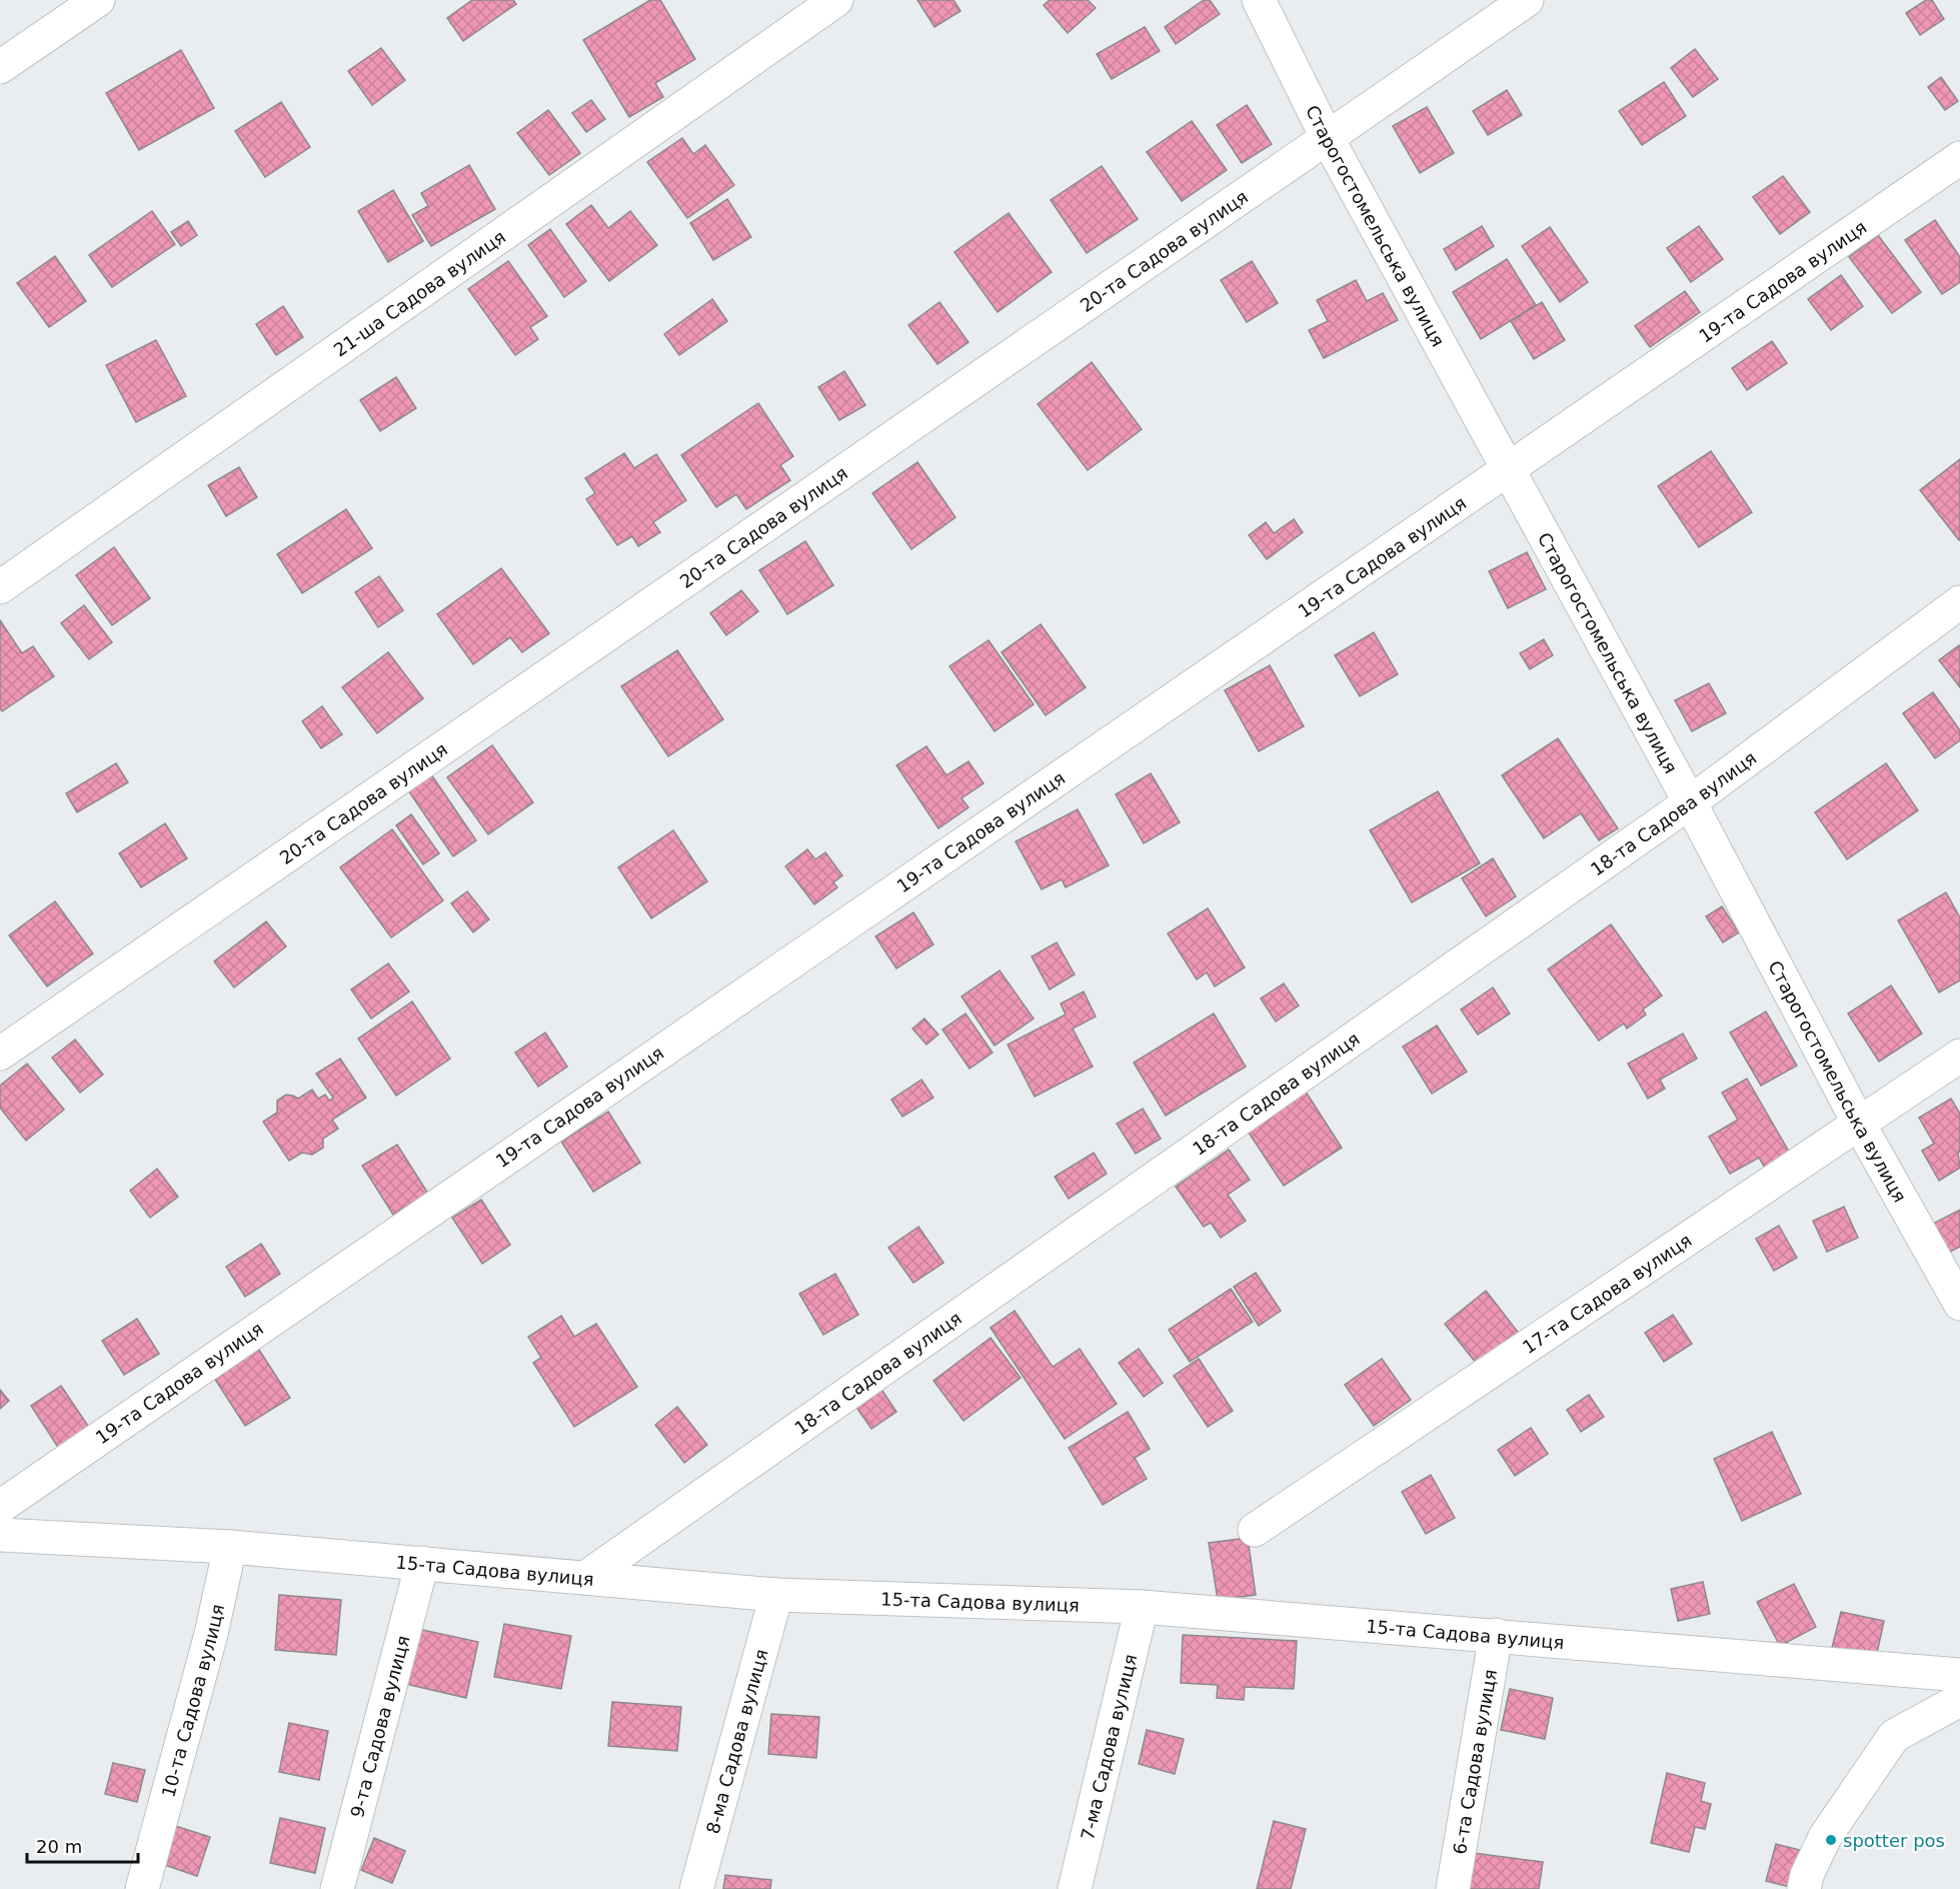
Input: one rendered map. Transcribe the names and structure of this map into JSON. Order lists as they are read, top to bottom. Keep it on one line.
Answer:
{"streets":{"street":["Старогостомельська вулиця","20-та Садова вулиця","19-та Садова вулиця","21-ша Садова вулиця","18-та Садова вулиця","17-та Садова вулиця","15-та Садова вулиця","10-та Садова вулиця","9-та Садова вулиця","8-ма Садова вулиця","7-ма Садова вулиця","6-та Садова вулиця"]},"crossings":[["Старогостомельська вулиця","20-та Садова вулиця"],["Старогостомельська вулиця","19-та Садова вулиця"],["Старогостомельська вулиця","18-та Садова вулиця"],["Старогостомельська вулиця","17-та Садова вулиця"],["18-та Садова вулиця","15-та Садова вулиця"],["15-та Садова вулиця","10-та Садова вулиця"],["15-та Садова вулиця","9-та Садова вулиця"],["15-та Садова вулиця","8-ма Садова вулиця"],["15-та Садова вулиця","7-ма Садова вулиця"],["15-та Садова вулиця","6-та Садова вулиця"]],"places":["spotter pos"],"scale_bar":"20 m"}
